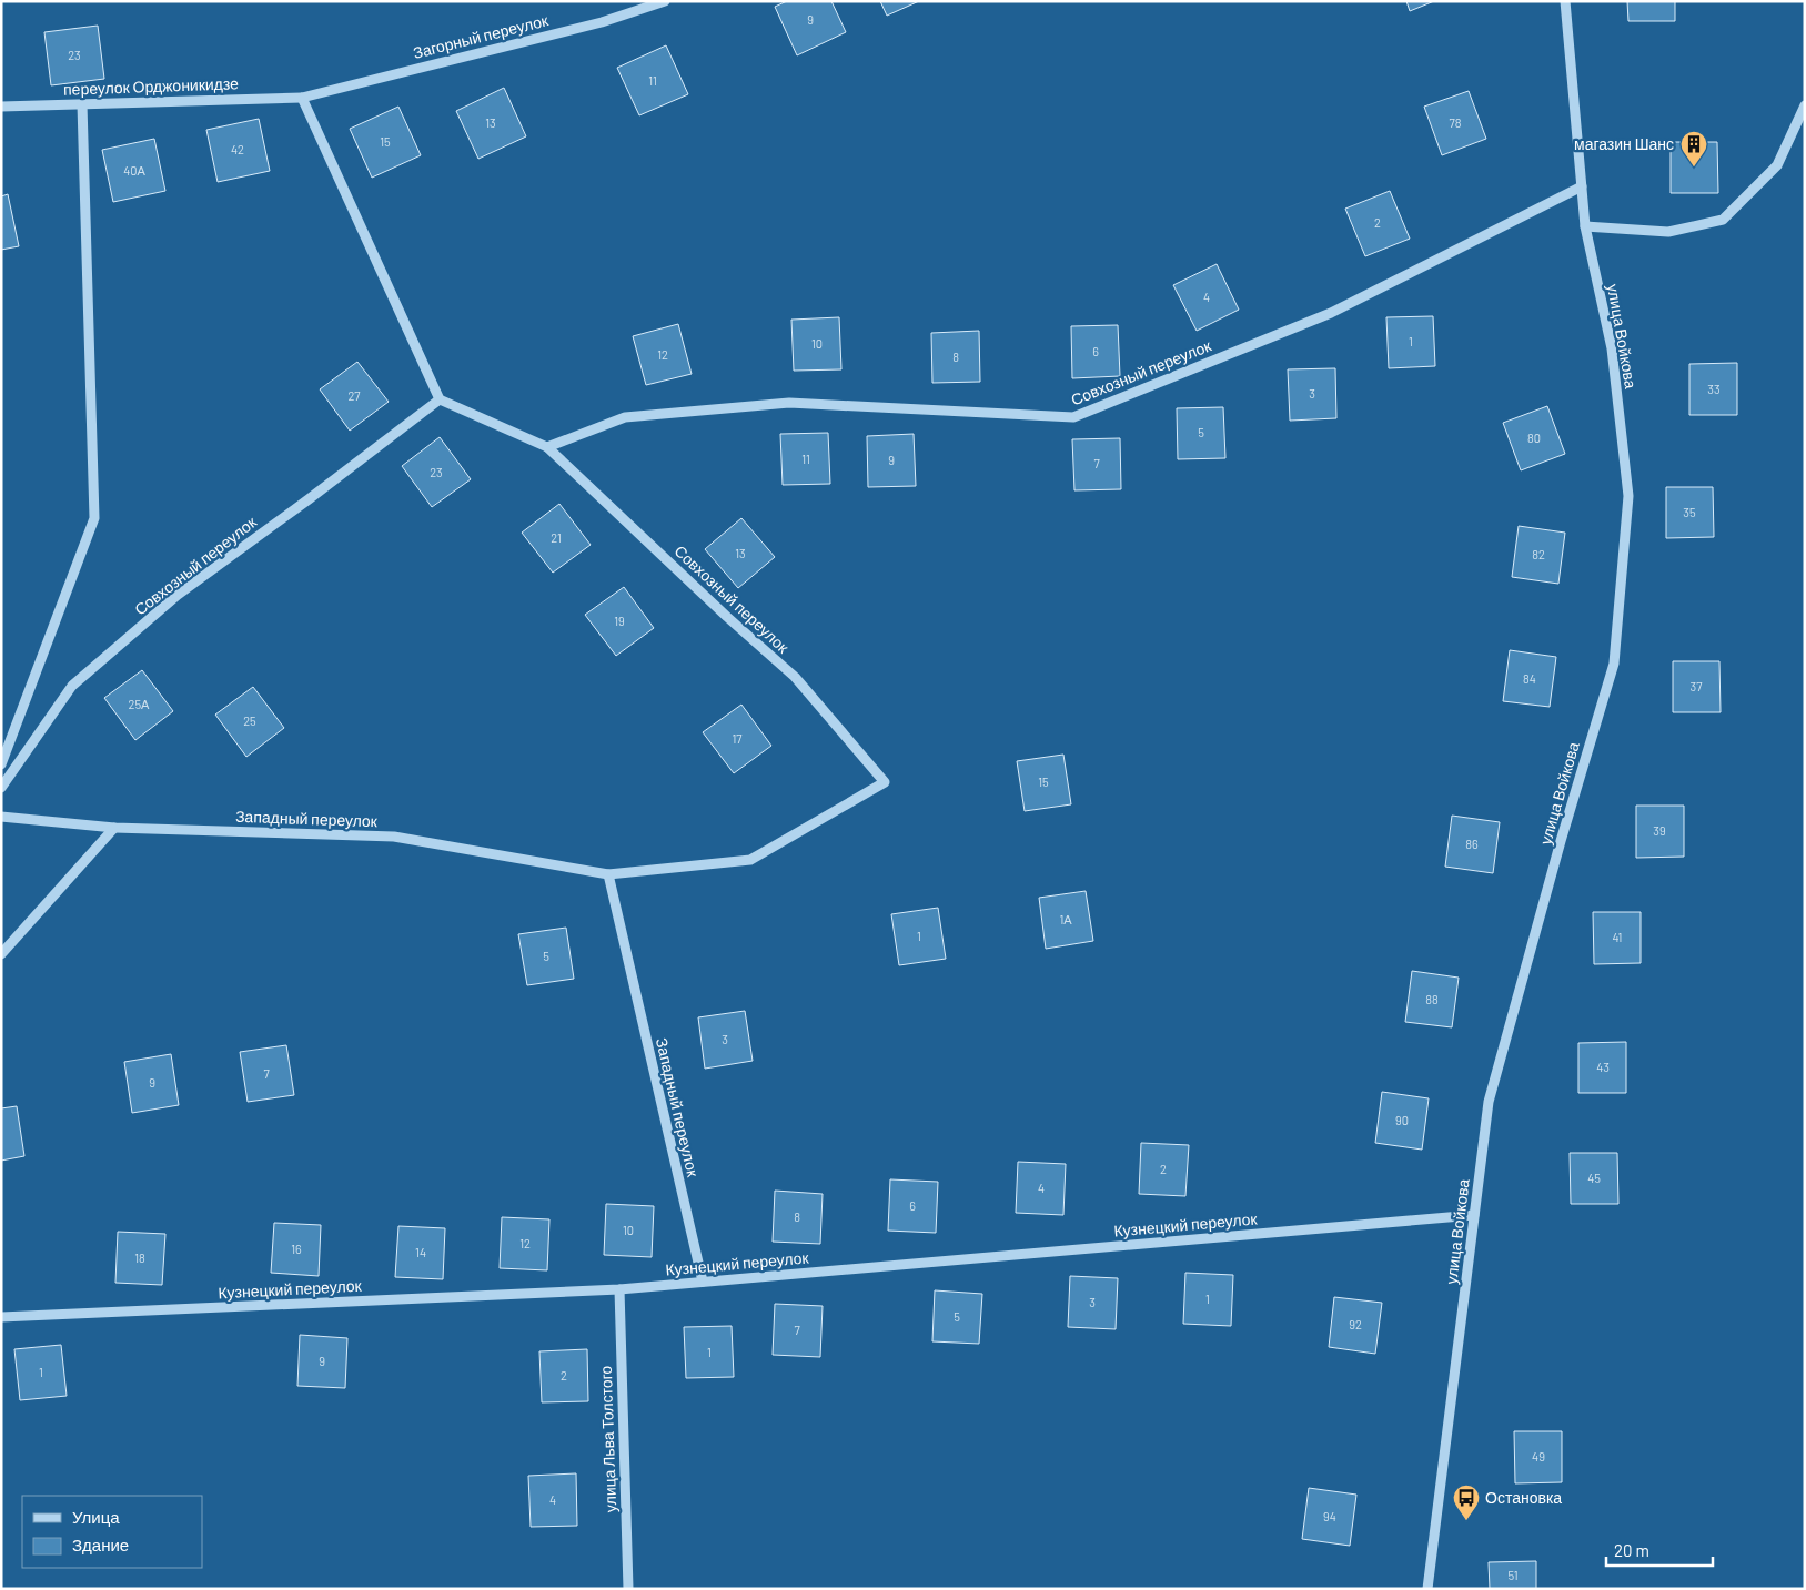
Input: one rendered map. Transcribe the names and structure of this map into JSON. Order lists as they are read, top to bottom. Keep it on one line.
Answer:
{"streets":{"street":["Загорный переулок","переулок Орджоникидзе","улица Войкова","Совхозный переулок","Западный переулок","Кузнецкий переулок","улица Льва Толстого"]},"crossings":[["Загорный переулок","переулок Орджоникидзе"],["улица Войкова","Совхозный переулок"],["улица Войкова","Кузнецкий переулок"],["Совхозный переулок","Западный переулок"],["Западный переулок","Кузнецкий переулок"],["Кузнецкий переулок","улица Льва Толстого"]],"places":{"building":["магазин Шанс"],"bus stop":["Остановка"]},"house_numbers":["9","23","11","13","78","15","42","40А","2","4","1","10","6","12","8","33","3","27","5","80","11","9","7","23","35","21","13","82","19","84","37","25А","25","17","15","39","86","1А","1","41","5","88","3","43","7","9","90","2","45","4","6","8","10","12","16","14","18","1","3","5","92","7","1","9","1","2","49","4","94","51"],"legend":["Улица","Здание"],"scale_bar":"20 m"}
